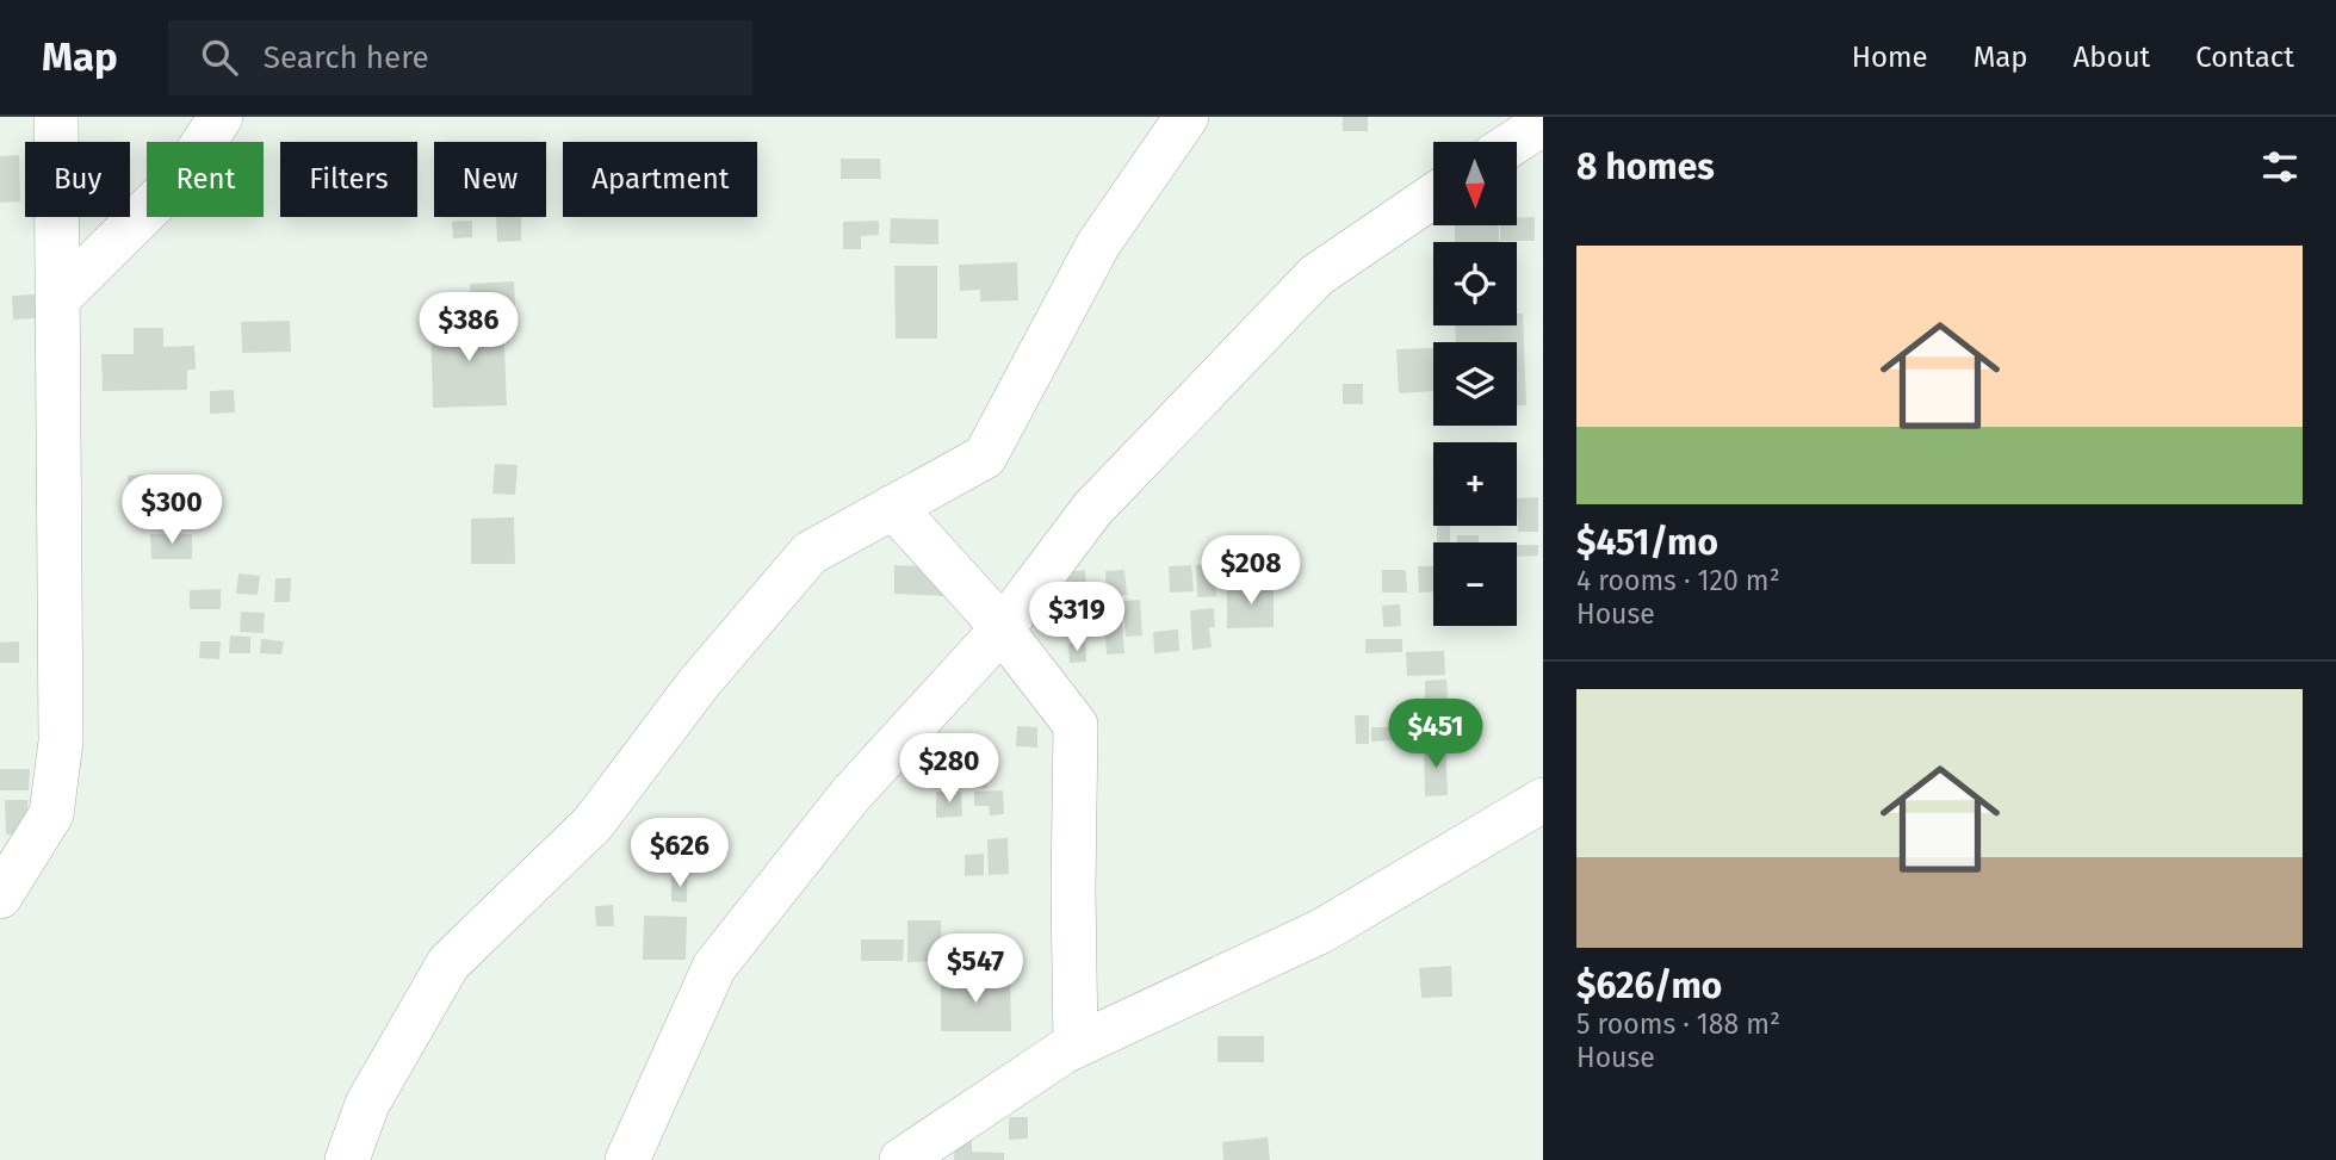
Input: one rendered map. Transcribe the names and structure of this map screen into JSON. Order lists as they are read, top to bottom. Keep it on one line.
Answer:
{"north":"bottom","page":{"header":"Map","search":"Search here","nav":["Home","Map","About","Contact"],"heading":"8 homes","map_buttons":["+","−"],"chip":["Buy","Rent","Filters","New","Apartment"],"list":[{"name":"$451/mo","note":"4 rooms · 120 m² · House"},{"name":"$626/mo","note":"5 rooms · 188 m² · House"}],"price":["$386","$300","$208","$319","$451","$280","$626","$547"]}}
